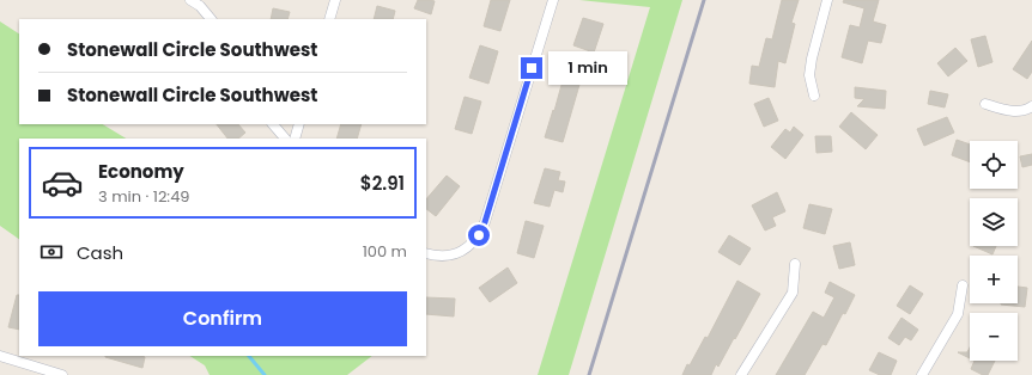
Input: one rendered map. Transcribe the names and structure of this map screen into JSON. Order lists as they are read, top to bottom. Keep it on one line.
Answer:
{"page":{"banner":["Stonewall Circle Southwest","Stonewall Circle Southwest"],"bubble":"1 min","map_buttons":["+","−"],"list":[{"name":"Economy","note":"3 min · 12:49","value":"$2.91"}],"pay":["Cash","100 m"],"buttons":"Confirm"}}
